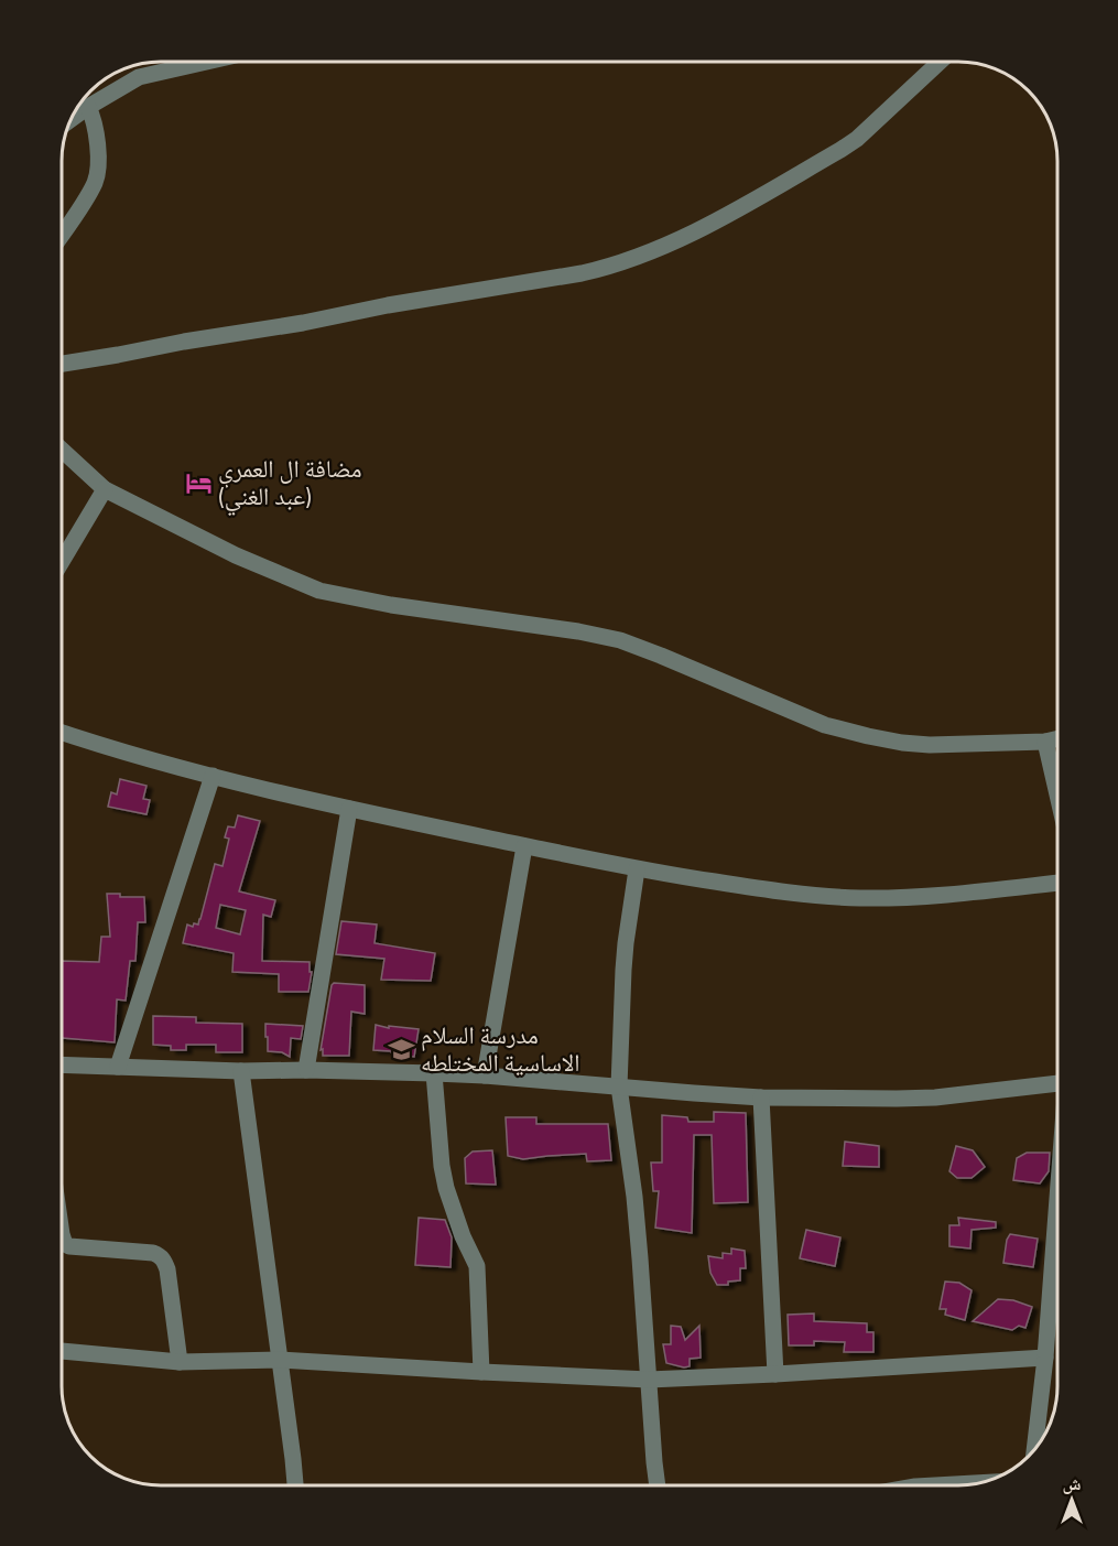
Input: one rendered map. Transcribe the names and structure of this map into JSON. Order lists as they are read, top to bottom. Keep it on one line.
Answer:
{"places":{"hotel":["مضافة ال العمري (عبد الغني)"],"school or university":["مدرسة السلام الاساسية المختلطه"]},"north":"top"}
